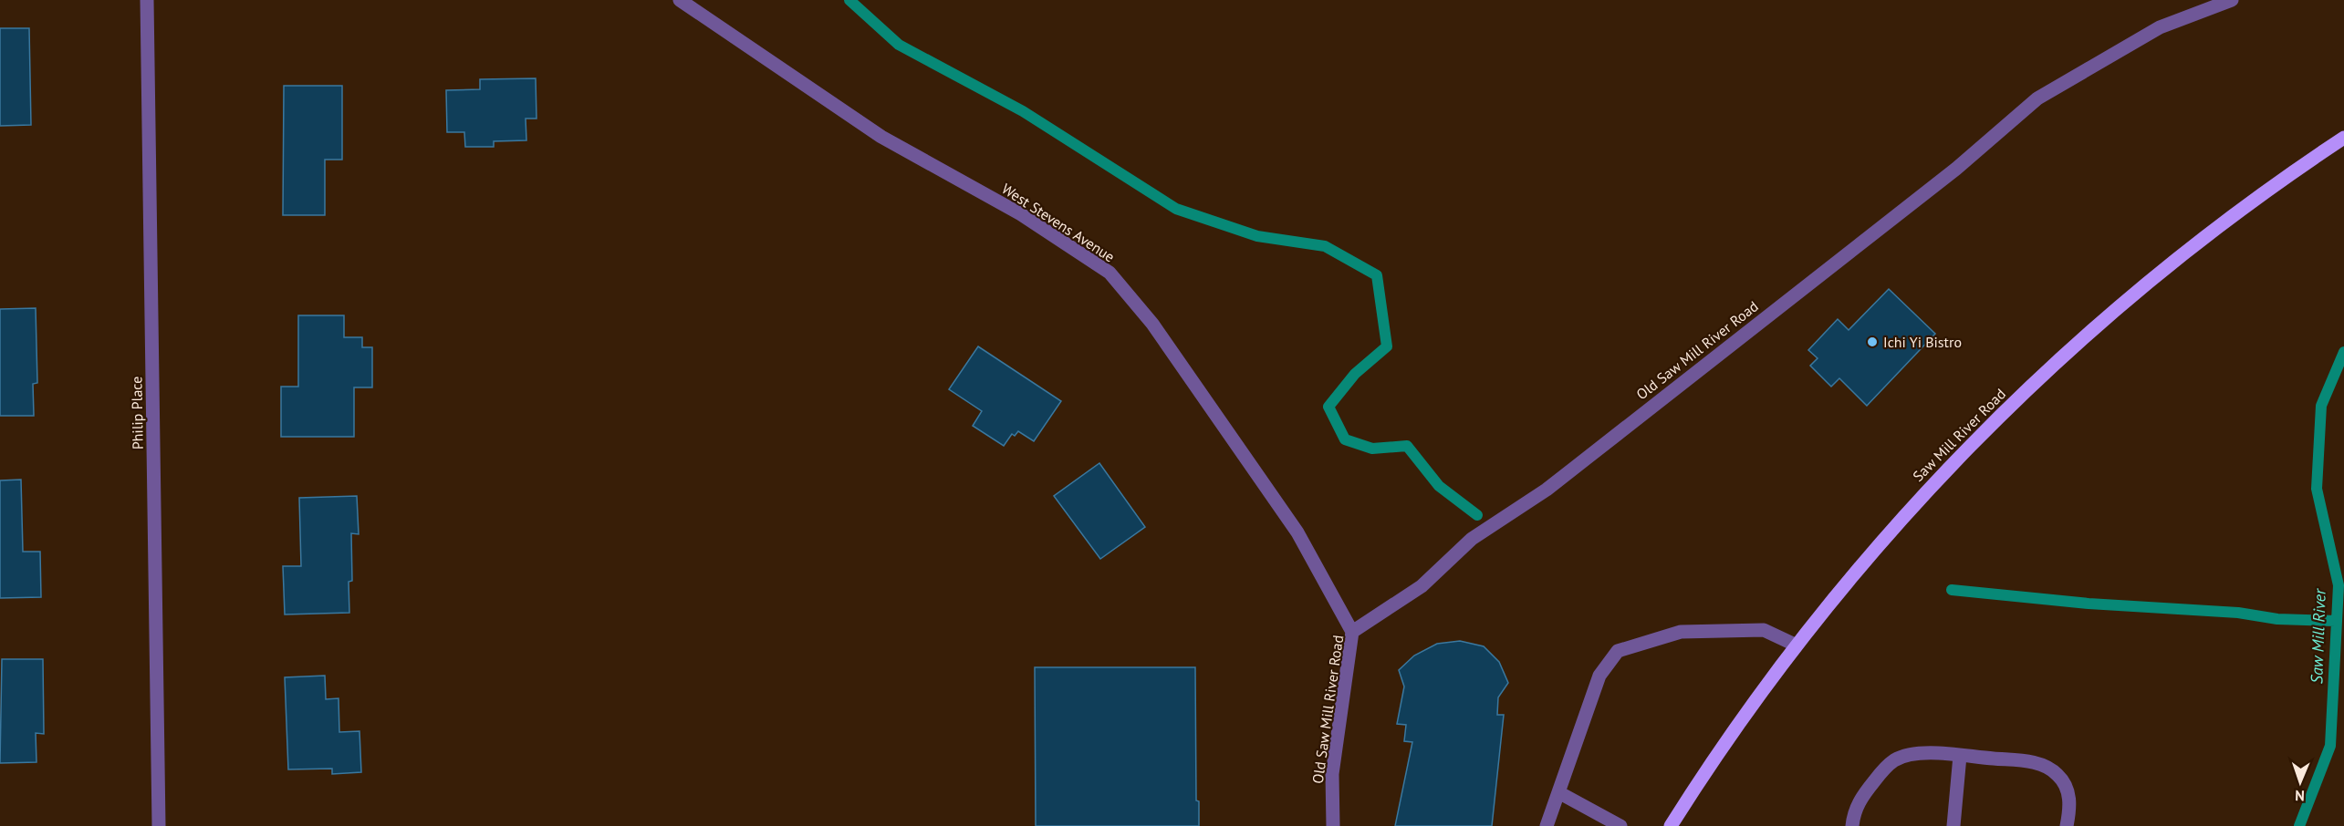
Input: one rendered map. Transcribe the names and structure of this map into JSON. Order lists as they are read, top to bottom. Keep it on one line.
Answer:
{"streets":{"main road":["Saw Mill River Road"],"street":["West Stevens Avenue","Old Saw Mill River Road","Philip Place"]},"crossings":[["West Stevens Avenue","Old Saw Mill River Road"]],"water":["Saw Mill River"],"places":["Ichi Yi Bistro"],"north":"bottom"}
